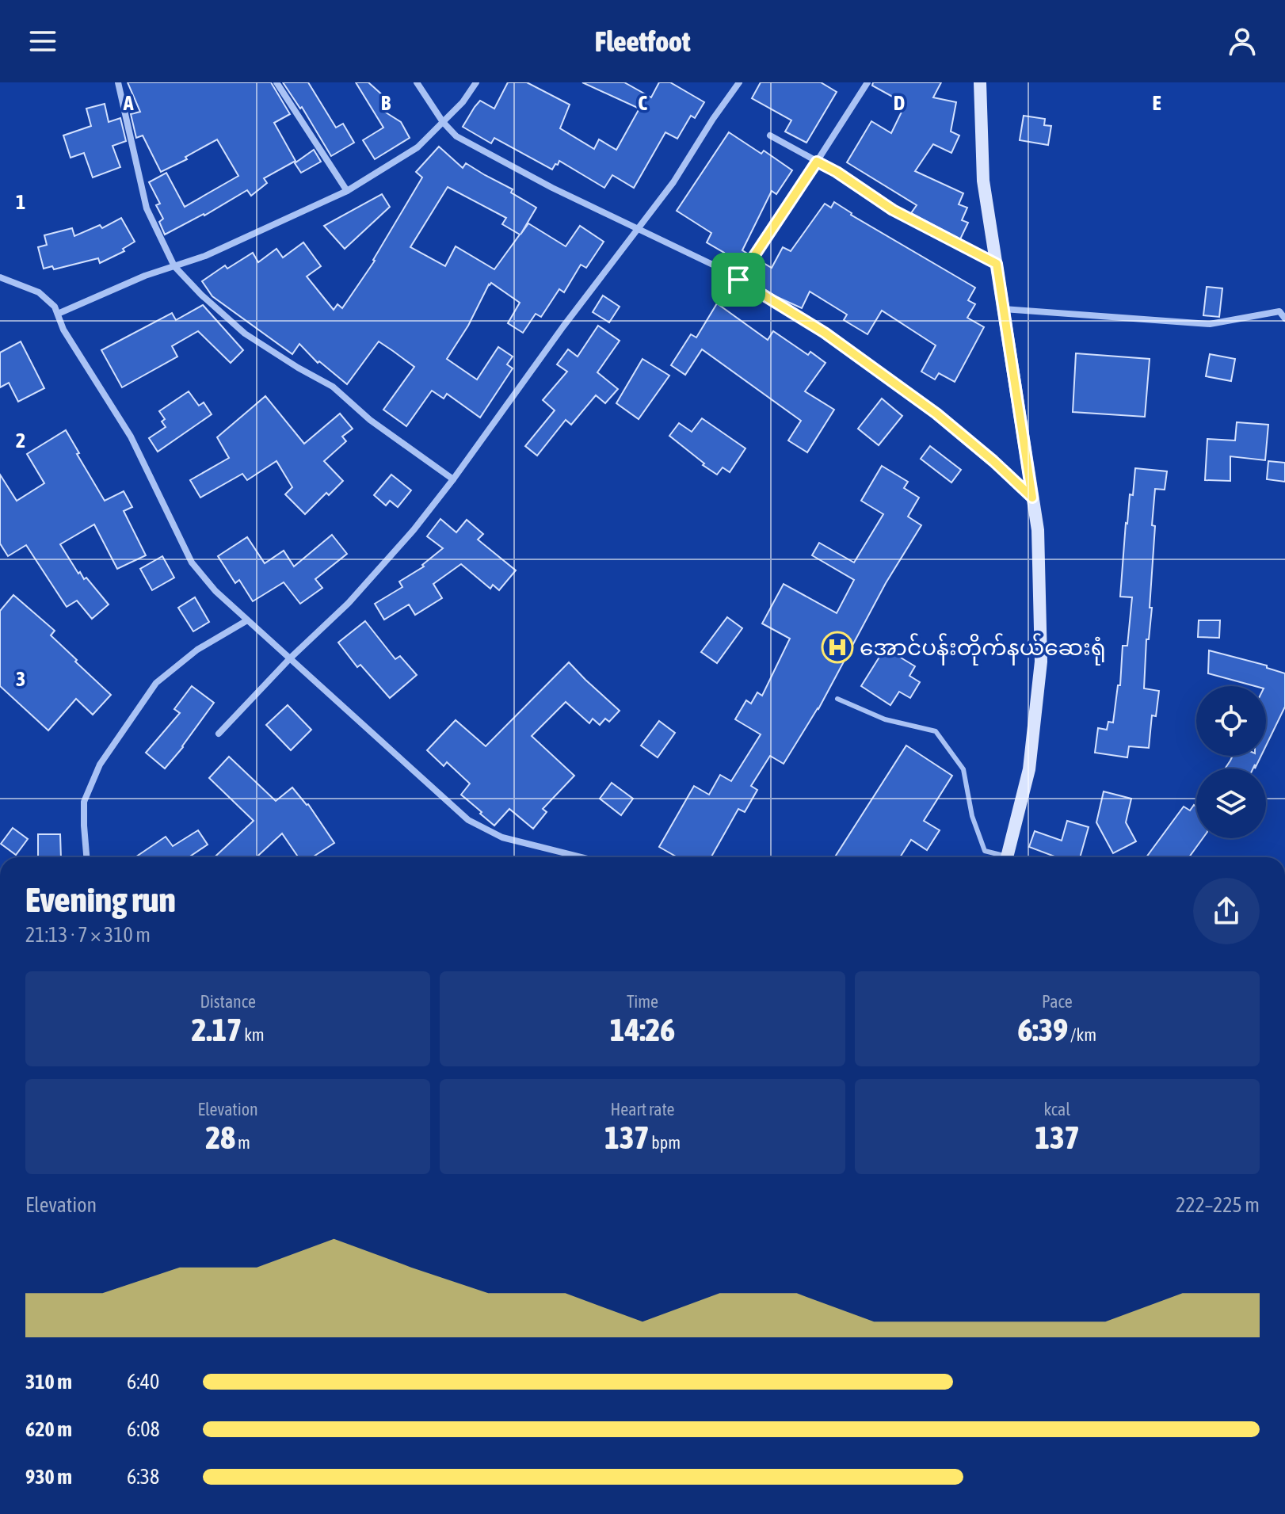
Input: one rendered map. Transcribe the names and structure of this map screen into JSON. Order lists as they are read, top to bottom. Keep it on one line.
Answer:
{"places":{"hospital":["အောင်ပန်းတိုက်နယ်ဆေးရုံ"]},"page":{"header":"Fleetfoot","heading":["Evening run","21:13 · 7 × 310 m"],"stats":[["Distance","2.17 km"],["Time","14:26"],["Pace","6:39 /km"],["Elevation","28 m"],["Heart rate","137 bpm"],["kcal","137"]],"chart":["Elevation","222–225 m"],"list":[{"name":"310 m","note":"6:40"},{"name":"620 m","note":"6:08"},{"name":"930 m","note":"6:38"}]},"grid":{"columns":["A","B","C","D","E"],"rows":["1","2","3"]}}
